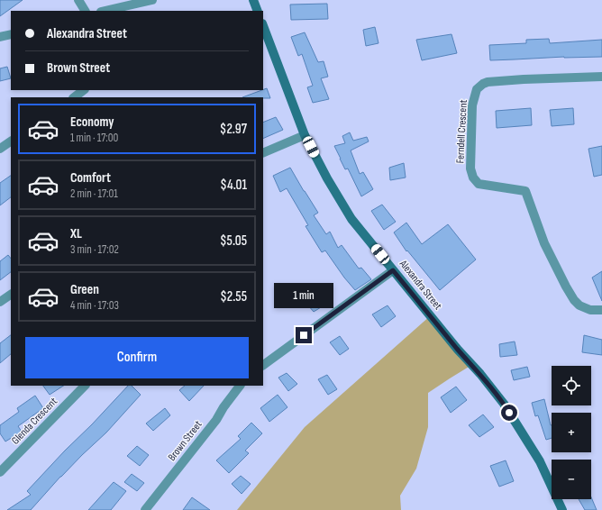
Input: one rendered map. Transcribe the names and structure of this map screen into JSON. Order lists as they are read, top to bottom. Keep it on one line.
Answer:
{"streets":{"main road":["Alexandra Street"],"street":["Ferndell Crescent","Glenda Crescent","Brown Street"]},"page":{"banner":["Alexandra Street","Brown Street"],"list":[{"name":"Economy","note":"1 min · 17:00","value":"$2.97"},{"name":"Comfort","note":"2 min · 17:01","value":"$4.01"},{"name":"XL","note":"3 min · 17:02","value":"$5.05"},{"name":"Green","note":"4 min · 17:03","value":"$2.55"}],"bubble":"1 min","buttons":"Confirm","map_buttons":["+","−"]}}
